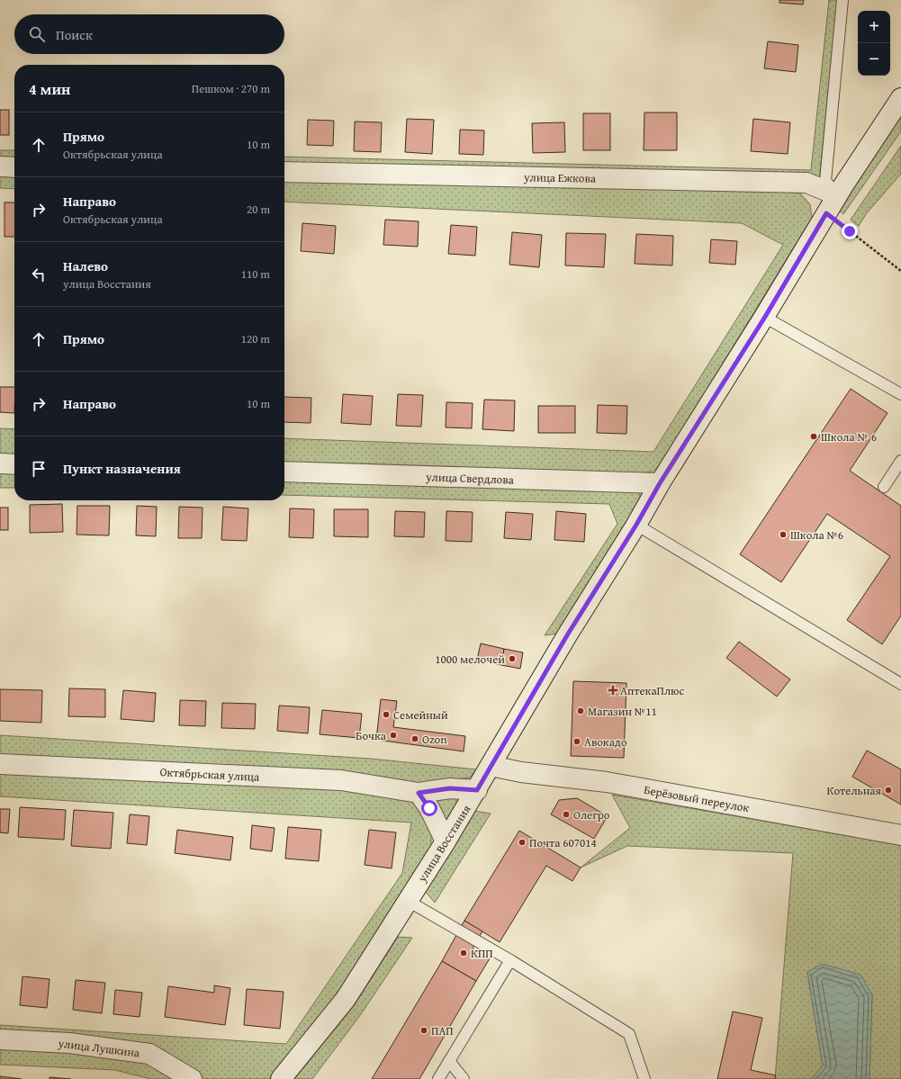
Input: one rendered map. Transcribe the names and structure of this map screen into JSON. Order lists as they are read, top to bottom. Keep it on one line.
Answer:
{"streets":{"street":["улица Ежкова","улица Свердлова","Октябрьская улица","Берёзовый переулок","улица Восстания","улица Лушкина"]},"crossings":[["улица Ежкова","улица Восстания"],["улица Свердлова","улица Восстания"],["Октябрьская улица","улица Восстания"],["Берёзовый переулок","улица Восстания"]],"places":{"other":["Школа № 6","Школа №6","1000 мелочей","Магазин №11","Семейный","Бочка","Ozon","Авокадо","Котельная","Олегро","Почта 607014","КПП","ПАП"],"health":["АптекаПлюс"]},"page":{"map_buttons":["+","−"],"search":"Поиск","heading":["4 мин","Пешком · 270 m"],"list":[["Прямо","Октябрьская улица","10 m"],["Направо","Октябрьская улица","20 m"],["Налево","улица Восстания","110 m"],["Прямо","120 m"],["Направо","10 m"],"Пункт назначения"]}}
